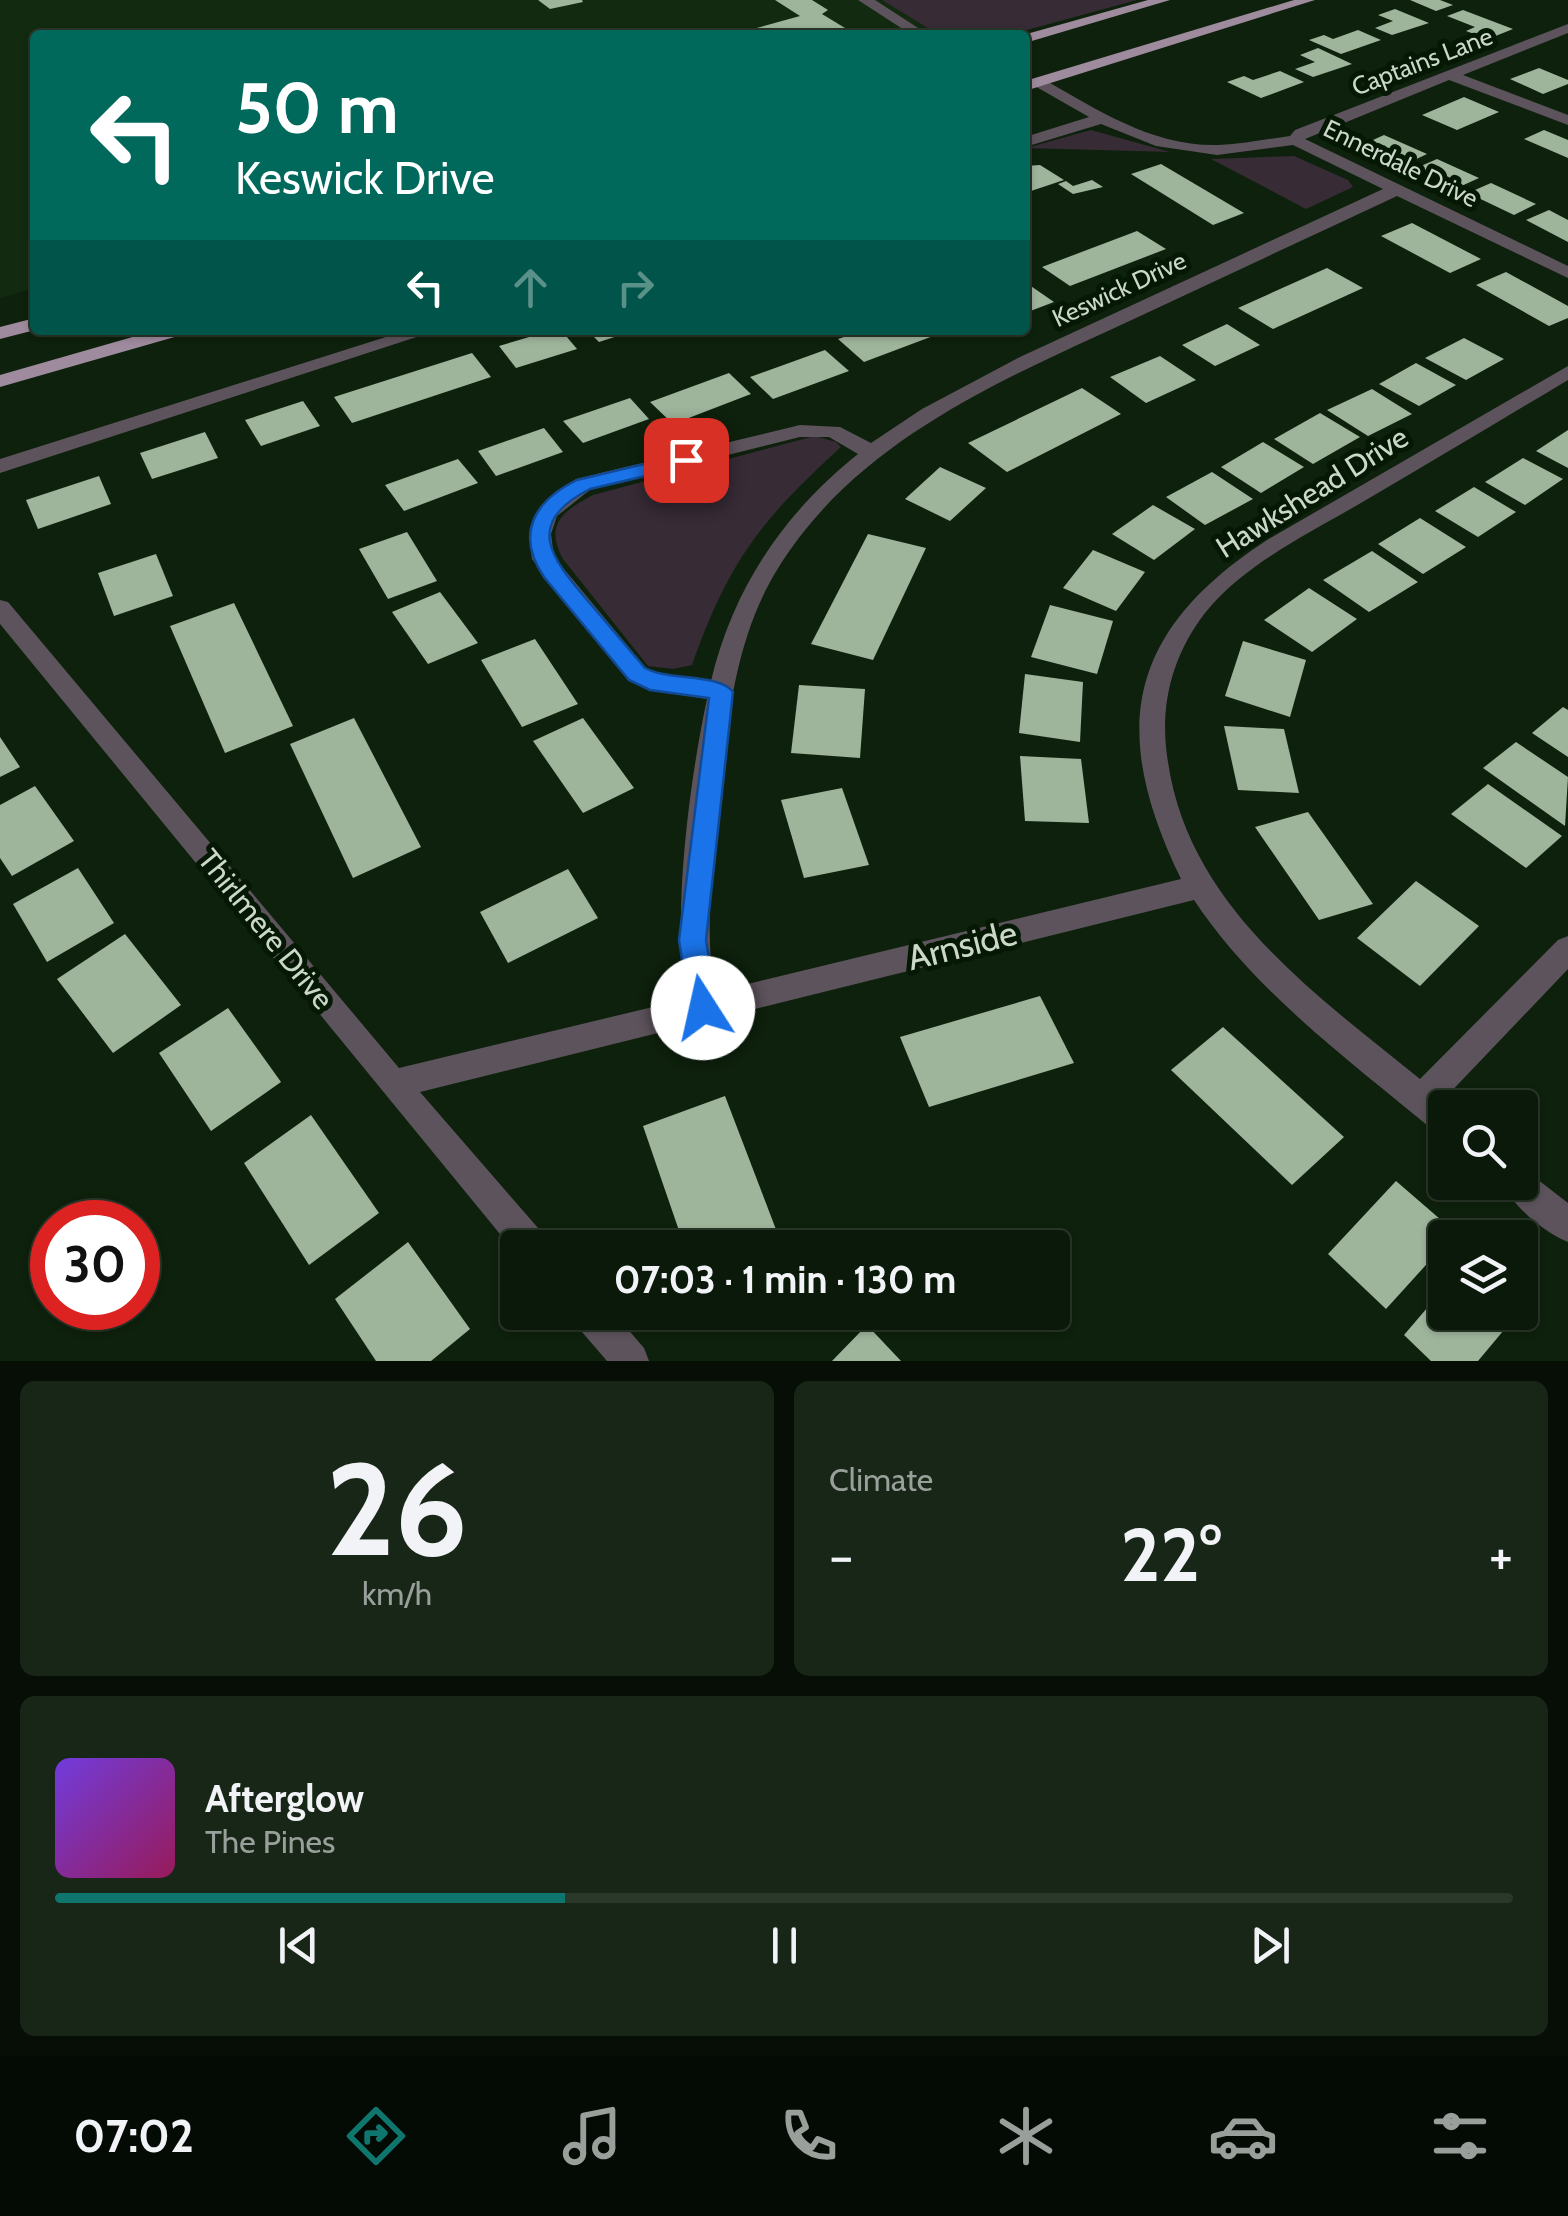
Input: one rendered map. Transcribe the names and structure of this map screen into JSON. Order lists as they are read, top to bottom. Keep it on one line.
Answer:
{"streets":{"street":["Captains Lane","Ennerdale Drive","Keswick Drive","Hawkshead Drive","Thirlmere Drive","Arnside"]},"crossings":[["Captains Lane","Ennerdale Drive"],["Ennerdale Drive","Keswick Drive"],["Keswick Drive","Arnside"],["Hawkshead Drive","Arnside"],["Thirlmere Drive","Arnside"]],"page":{"turn":["50 m","Keswick Drive"],"limit":"30","trip":"07:03 · 1 min · 130 m","tile":[["26","km/h"],"Climate"],"heat":["−","22°","+"],"song":["Afterglow","The Pines"],"tabs":"07:02"}}
